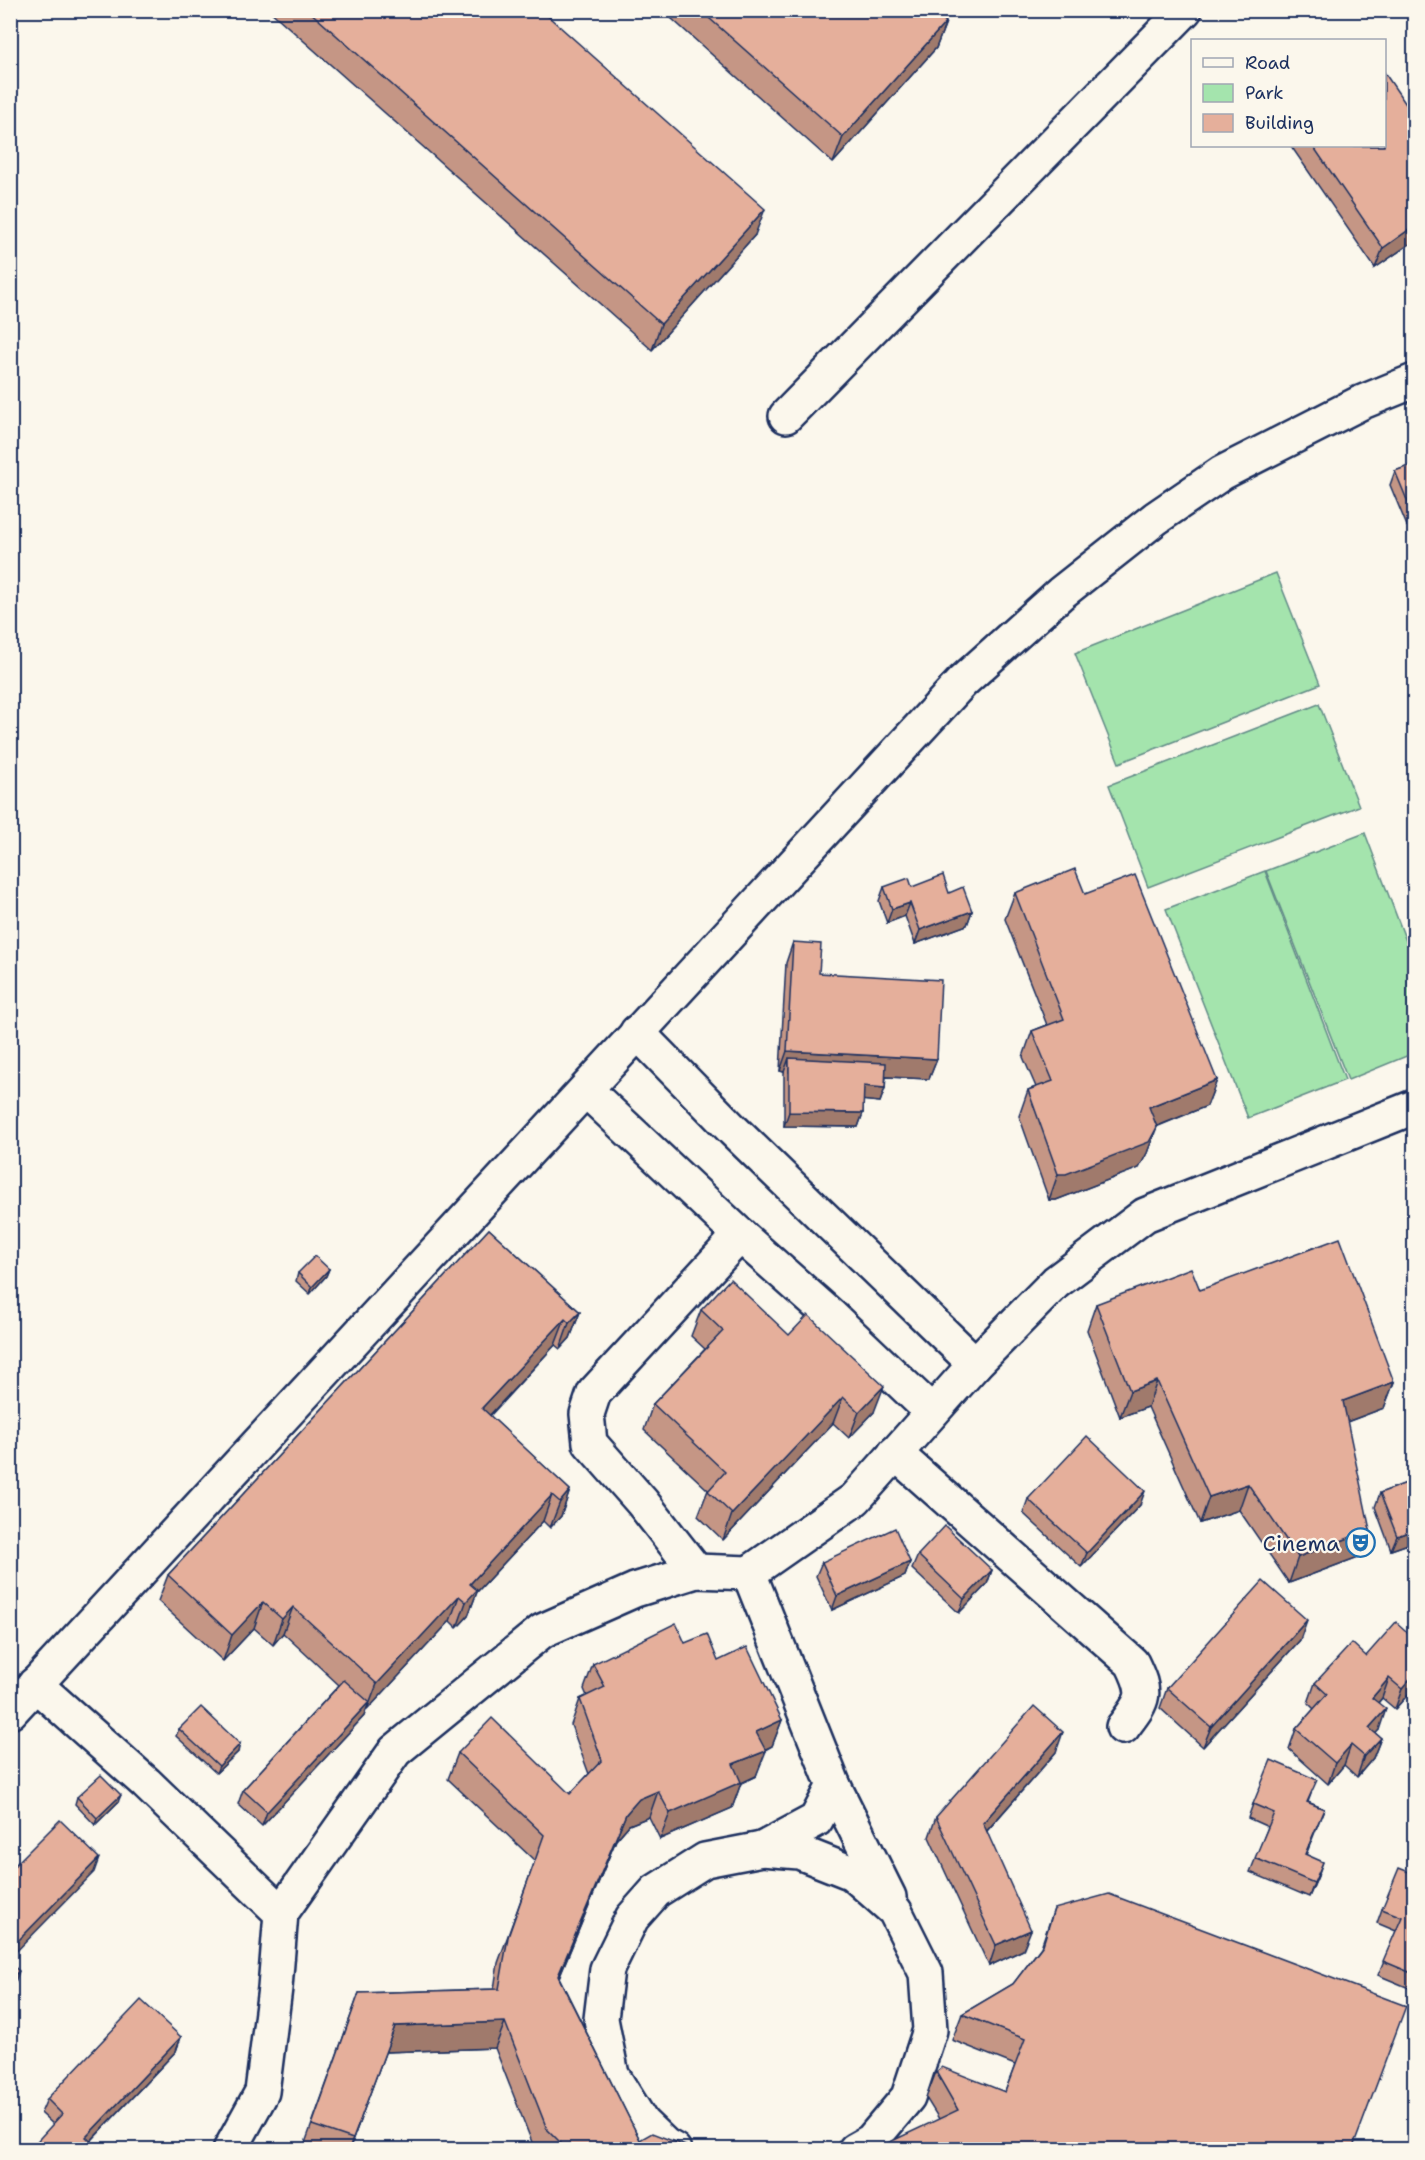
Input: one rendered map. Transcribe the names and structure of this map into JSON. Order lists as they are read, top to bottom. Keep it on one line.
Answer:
{"places":{"theatre":["Cinema"]},"legend":["Road","Park","Building"]}
